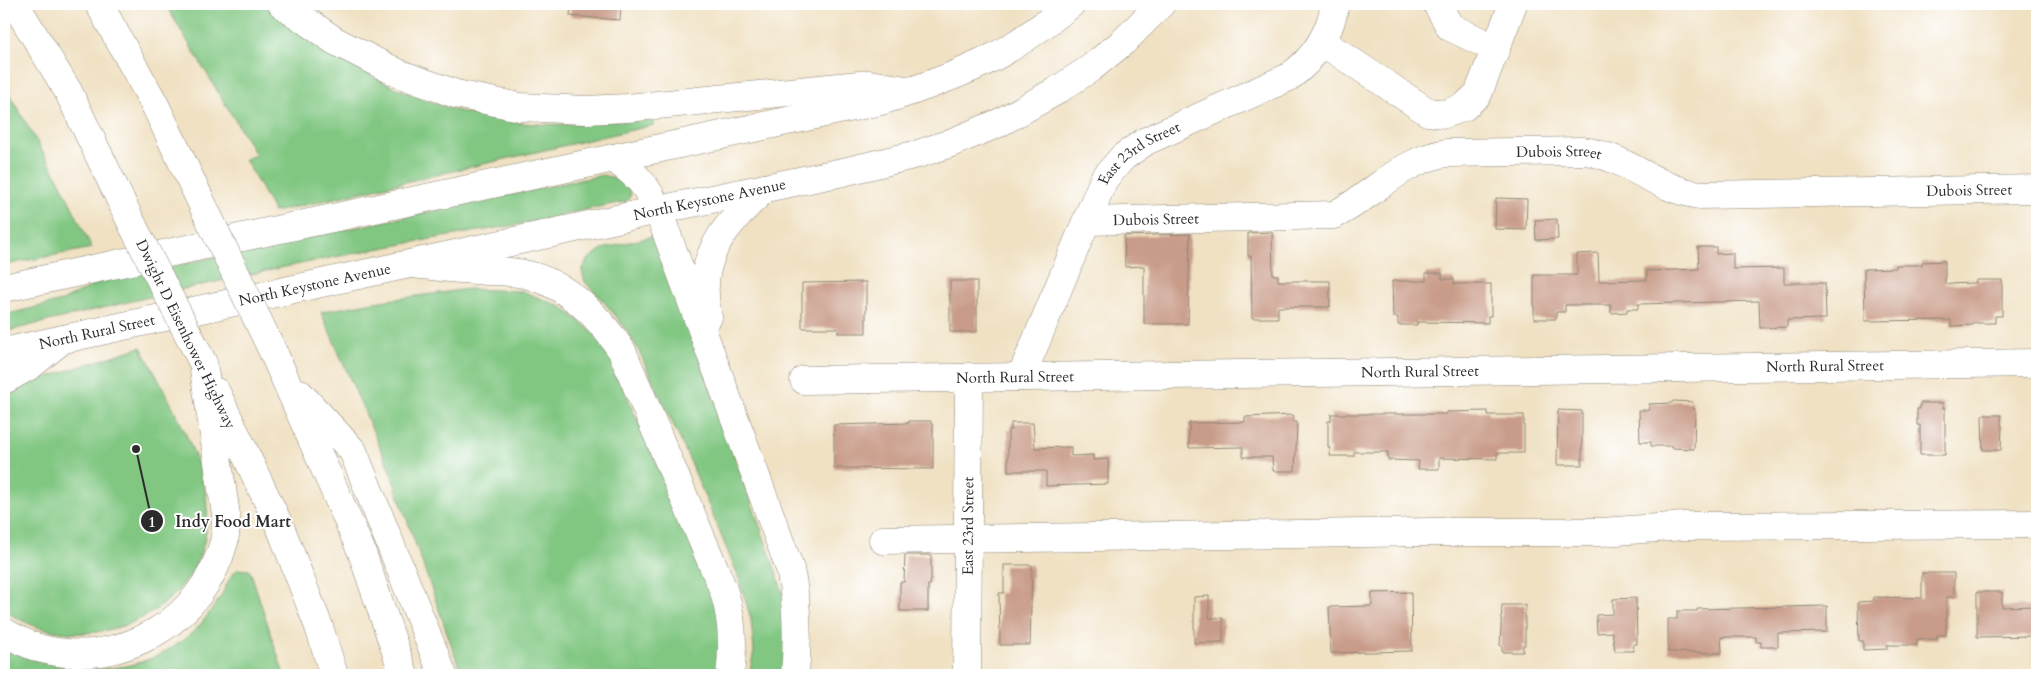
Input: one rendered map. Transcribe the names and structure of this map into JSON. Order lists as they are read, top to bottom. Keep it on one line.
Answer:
{"streets":{"main road":["Dubois Street","East 23rd Street","North Keystone Avenue","North Rural Street","Dwight D Eisenhower Highway"]},"crossings":[["Dubois Street","East 23rd Street"],["East 23rd Street","North Rural Street"],["North Keystone Avenue","North Rural Street"]],"places":["Indy Food Mart"]}
